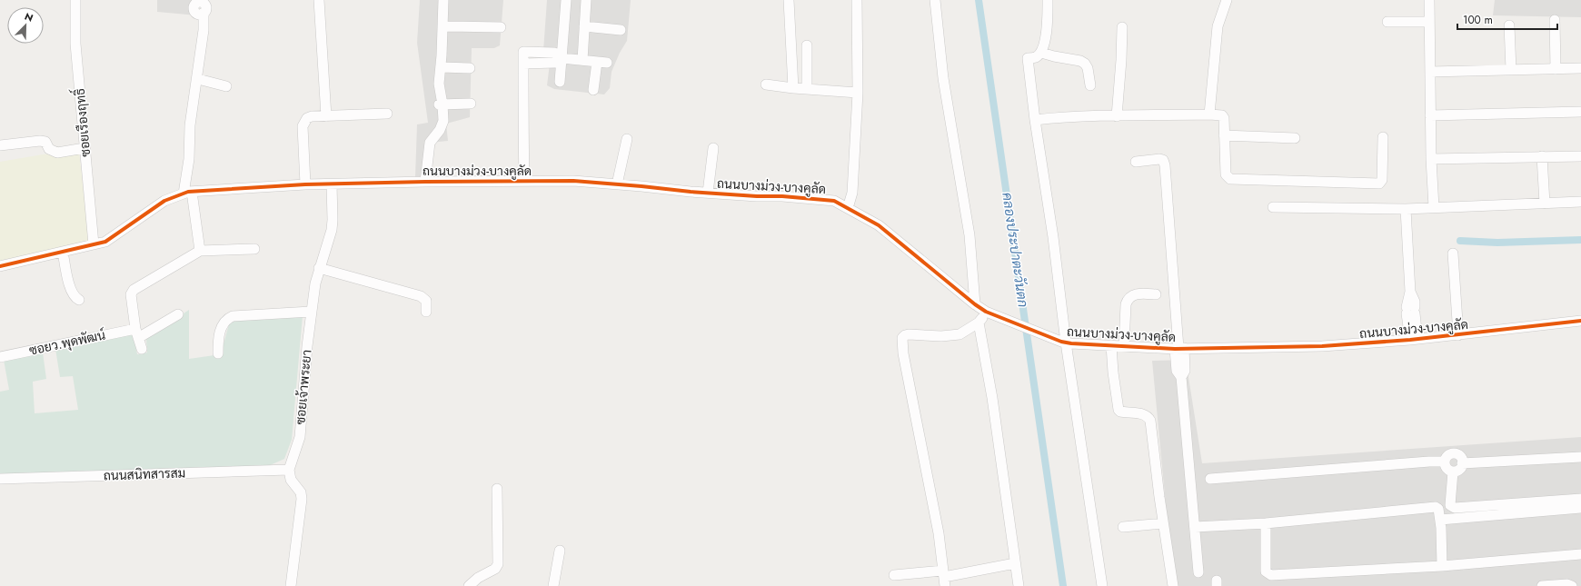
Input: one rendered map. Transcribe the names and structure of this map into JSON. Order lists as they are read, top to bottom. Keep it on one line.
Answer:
{"streets":{"street":["ซอยเรืองฤทธิ์","ถนนบางม่วง-บางคูลัด","ซอยว.พุดพัฒน์","ซอยเจ้าพระยา","ถนนสนิทสารสม"]},"crossings":[["ซอยเรืองฤทธิ์","ถนนบางม่วง-บางคูลัด"],["ถนนบางม่วง-บางคูลัด","ซอยเจ้าพระยา"],["ซอยเจ้าพระยา","ถนนสนิทสารสม"]],"water":["คลองประปาตะวันตก"],"scale_bar":"100 m","north":"top right"}
